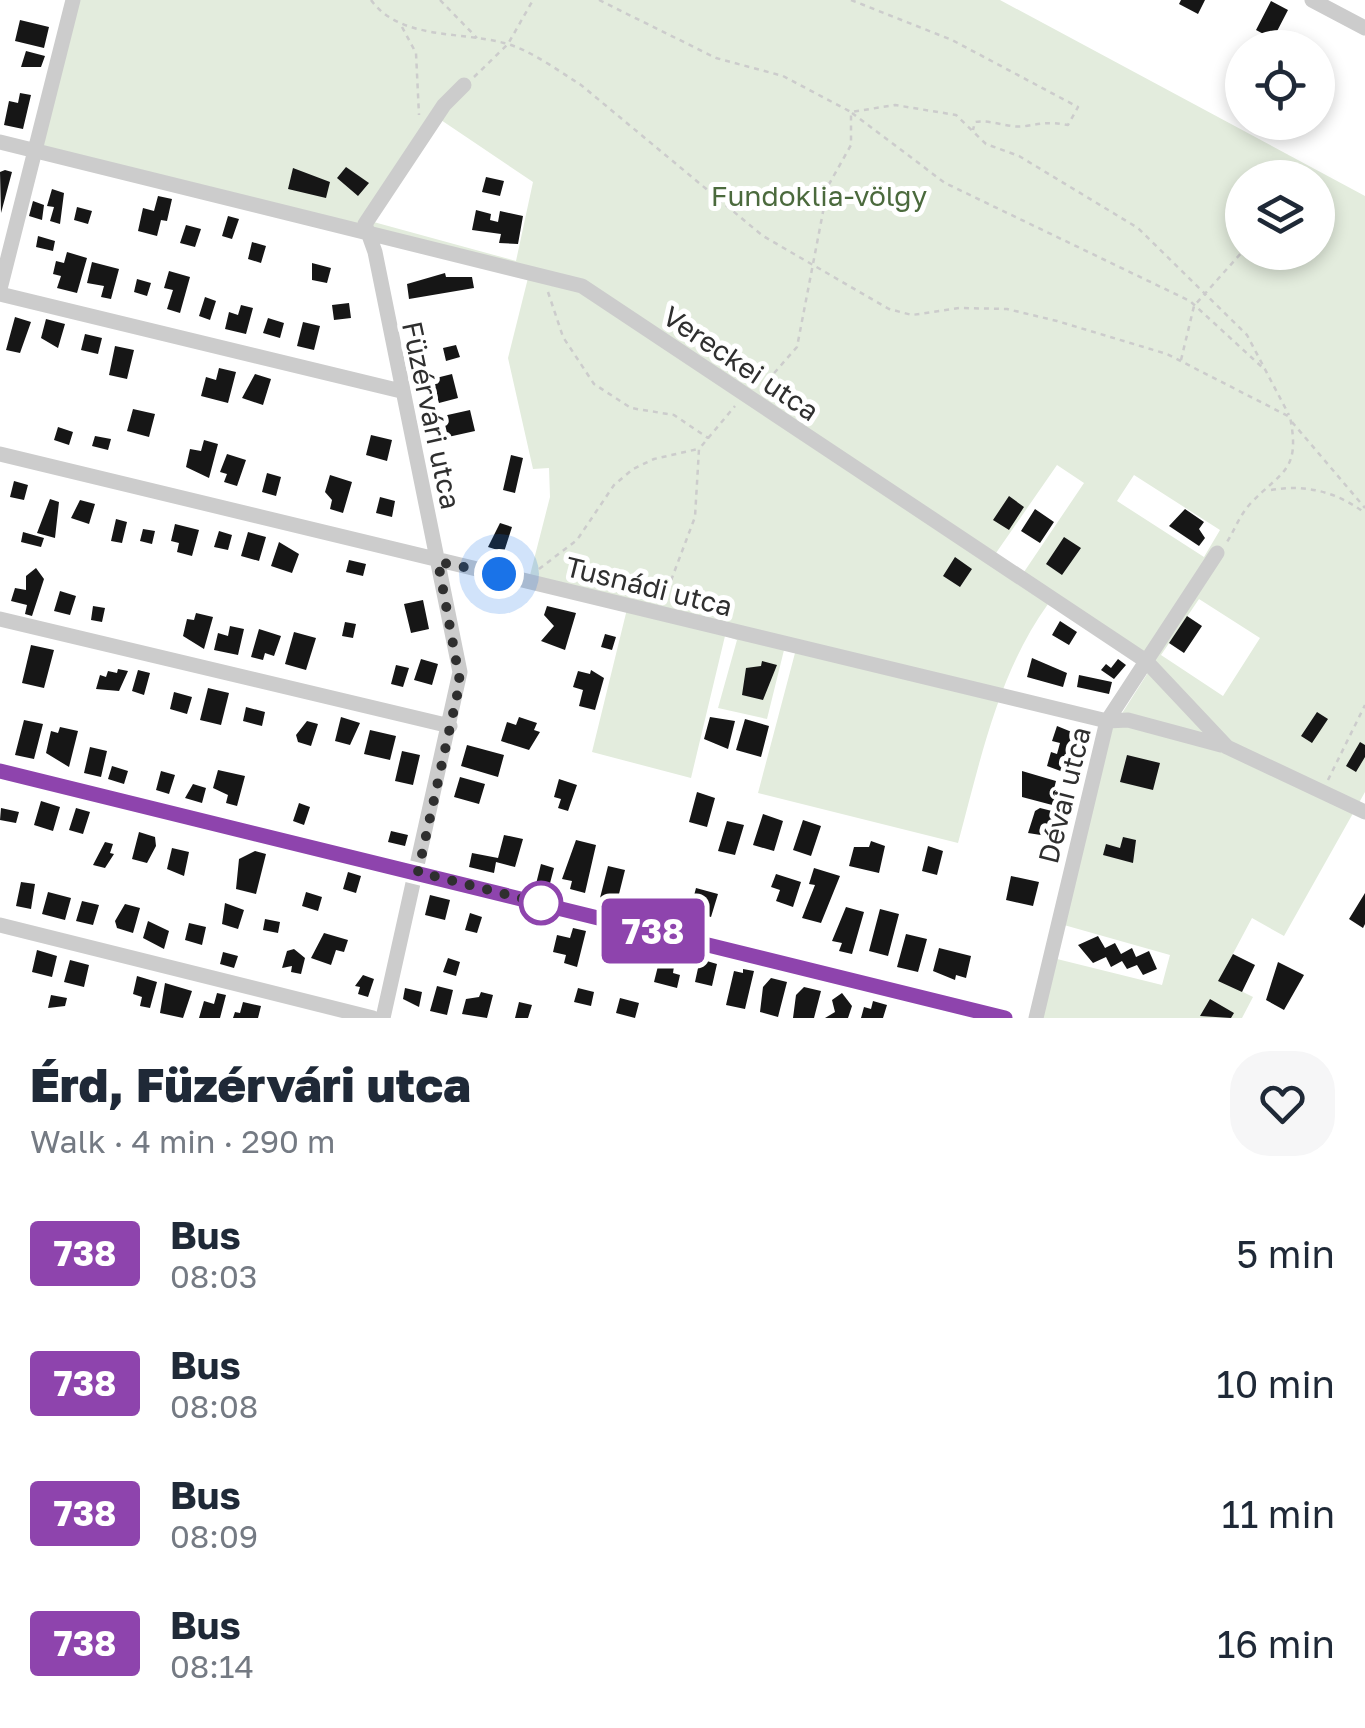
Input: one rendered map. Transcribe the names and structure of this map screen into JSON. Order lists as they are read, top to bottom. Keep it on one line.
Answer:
{"streets":{"street":["Vereckei utca","Füzérvári utca","Tusnádi utca","Dévai utca"]},"crossings":[["Vereckei utca","Füzérvári utca"],["Vereckei utca","Tusnádi utca"],["Vereckei utca","Dévai utca"],["Füzérvári utca","Tusnádi utca"],["Tusnádi utca","Dévai utca"]],"parks":["Fundoklia-völgy"],"lines":["bus line 738"],"page":{"on_map":"738","heading":["Érd, Füzérvári utca","Walk · 4 min · 290 m"],"list":[{"mark":"738","name":"Bus","note":"08:03","value":"5 min"},{"mark":"738","name":"Bus","note":"08:08","value":"10 min"},{"mark":"738","name":"Bus","note":"08:09","value":"11 min"},{"mark":"738","name":"Bus","note":"08:14","value":"16 min"}]}}
